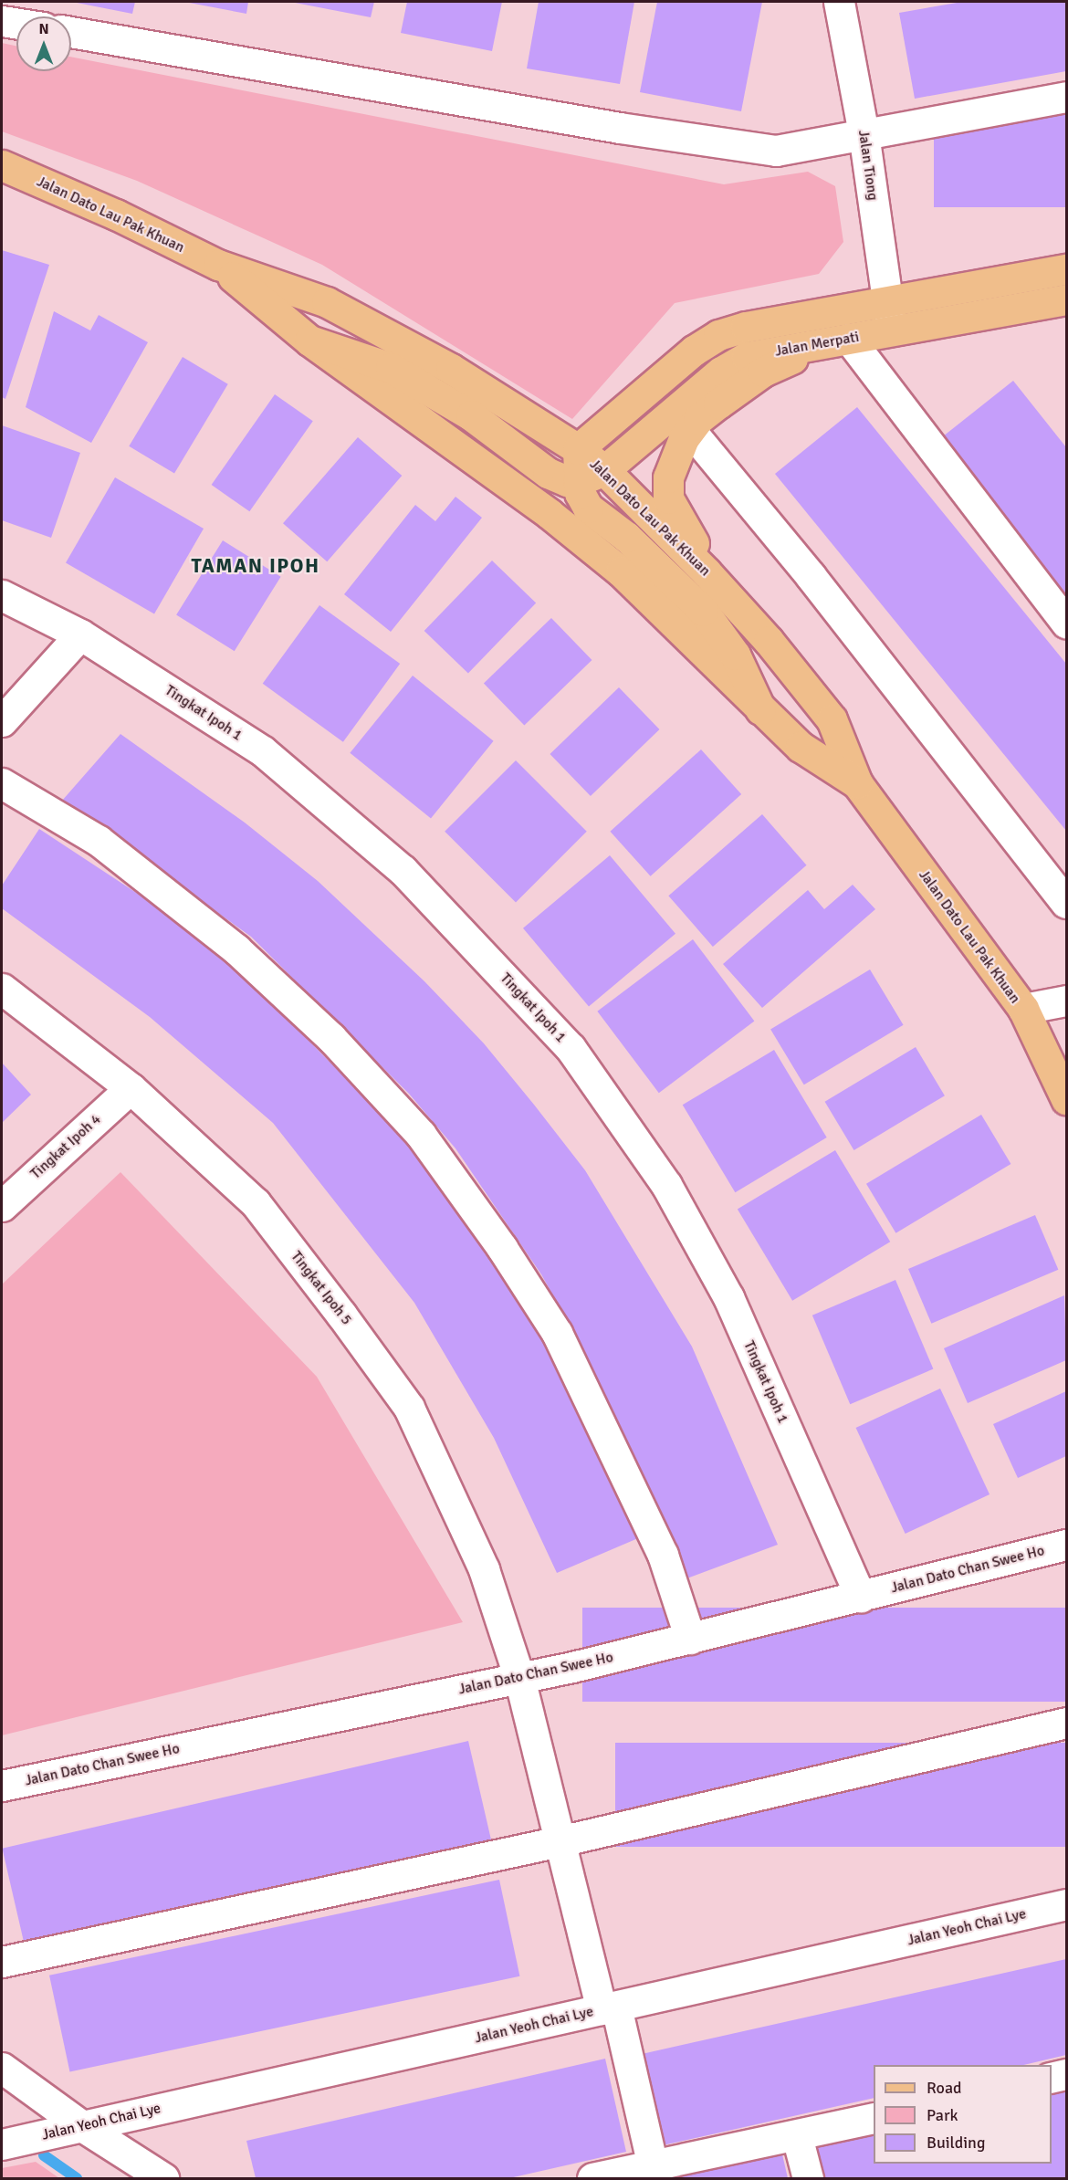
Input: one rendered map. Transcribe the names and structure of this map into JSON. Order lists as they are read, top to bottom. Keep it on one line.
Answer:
{"streets":{"main road":["Jalan Dato Lau Pak Khuan","Jalan Merpati"],"street":["Jalan Tiong","Tingkat Ipoh 1","Tingkat Ipoh 4","Tingkat Ipoh 5","Jalan Dato Chan Swee Ho","Jalan Yeoh Chai Lye"]},"crossings":[["Jalan Tiong","Jalan Merpati"],["Jalan Dato Lau Pak Khuan","Jalan Merpati"],["Tingkat Ipoh 1","Jalan Dato Chan Swee Ho"],["Tingkat Ipoh 4","Tingkat Ipoh 5"],["Tingkat Ipoh 5","Jalan Dato Chan Swee Ho"],["Tingkat Ipoh 5","Jalan Yeoh Chai Lye"]],"districts":["TAMAN IPOH"],"legend":["Road","Park","Building"],"north":"top"}
